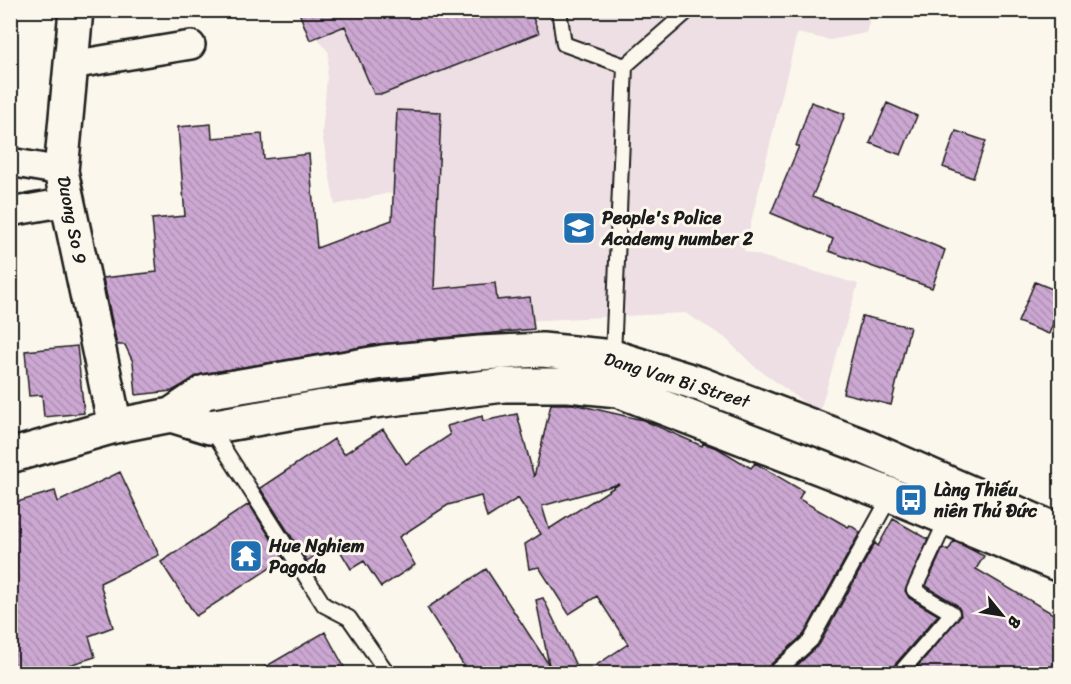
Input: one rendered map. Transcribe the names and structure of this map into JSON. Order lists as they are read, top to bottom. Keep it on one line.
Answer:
{"streets":{"main road":["Duong So 9","Dang Van Bi Street"]},"crossings":[["Duong So 9","Dang Van Bi Street"]],"places":{"school or university":["People's Police Academy number 2"],"bus stop":["Làng Thiếu niên Thủ Đức"],"temple":["Hue Nghiem Pagoda"]},"north":"bottom right"}
